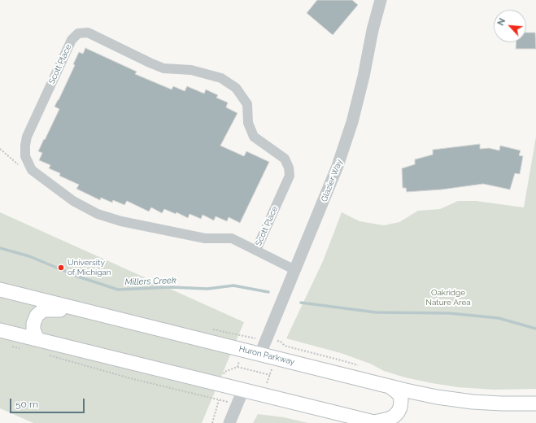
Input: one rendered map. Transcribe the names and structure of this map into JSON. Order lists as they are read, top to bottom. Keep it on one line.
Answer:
{"streets":{"main road":["Huron Parkway"],"street":["Scott Place","Glazier Way"]},"crossings":[["Scott Place","Glazier Way"],["Glazier Way","Huron Parkway"]],"water":["Millers Creek"],"parks":["Oakridge Nature Area"],"places":["University of Michigan"],"scale_bar":"50 m","north":"top left"}
